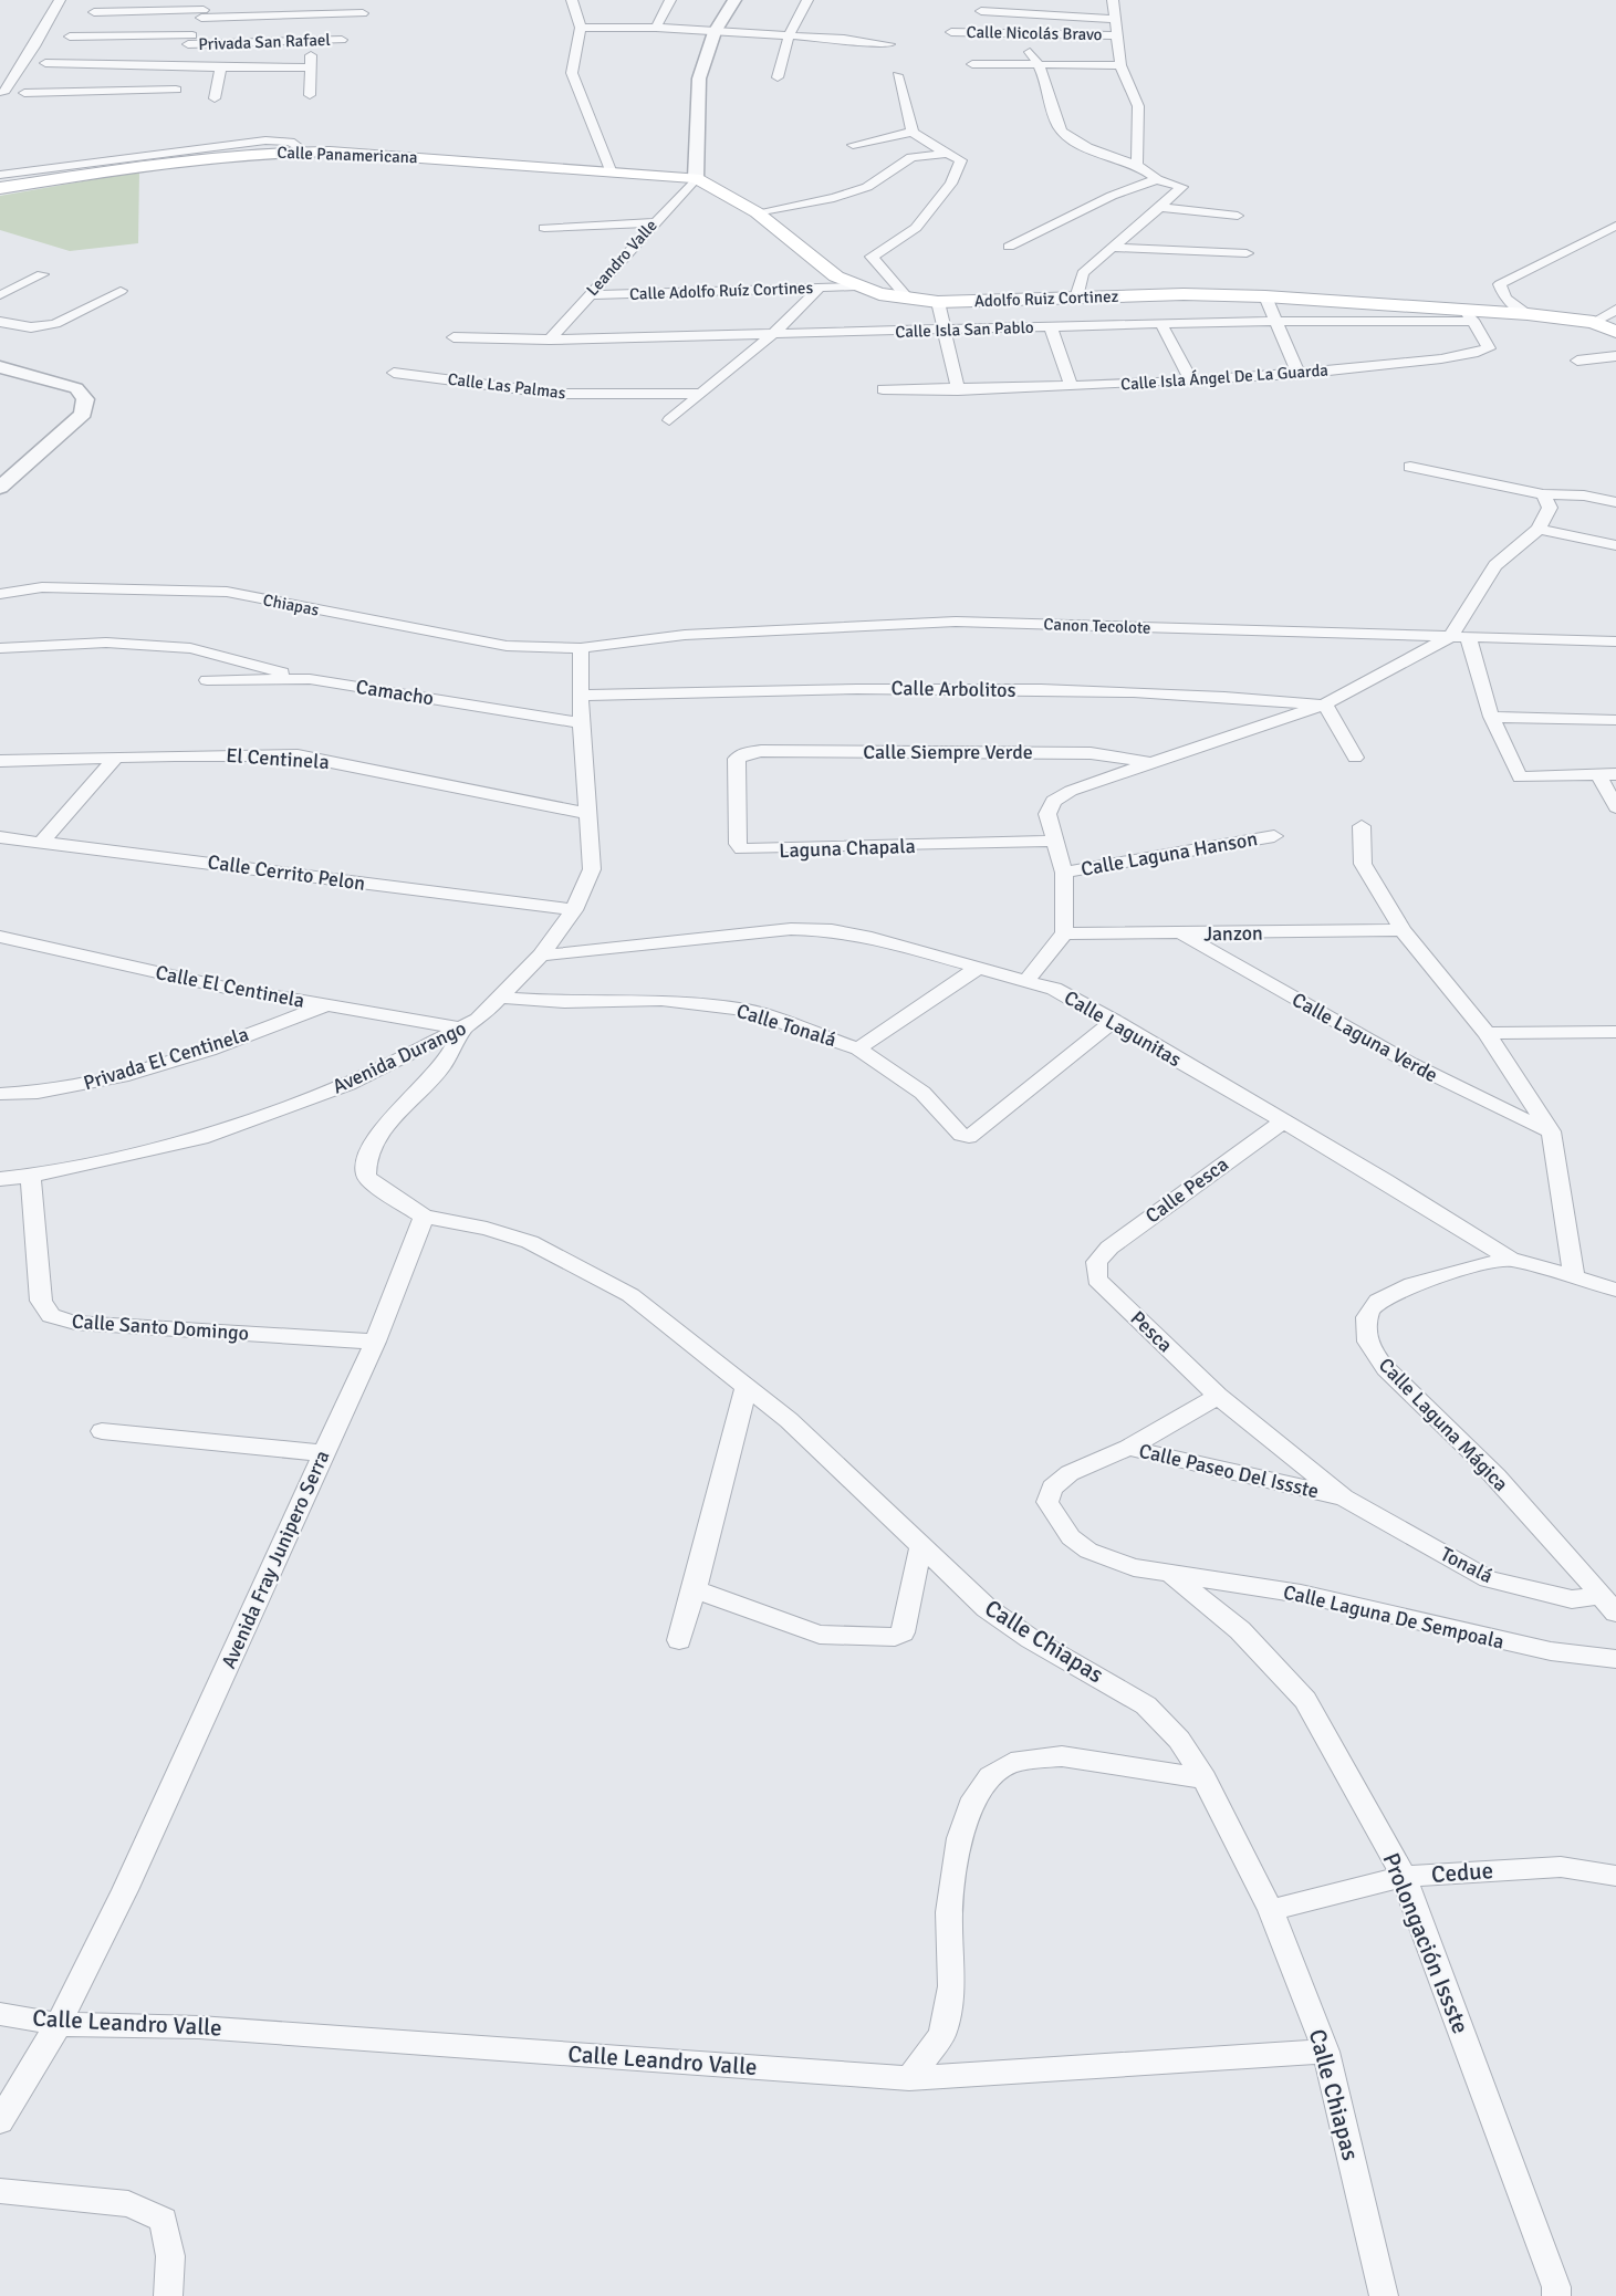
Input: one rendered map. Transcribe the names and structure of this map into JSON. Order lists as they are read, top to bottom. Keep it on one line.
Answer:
{"streets":{"main road":["Calle Panamericana","Adolfo Ruiz Cortinez"],"street":["Calle Nicolás Bravo","Privada San Rafael","Leandro Valle","Calle Adolfo Ruíz Cortines","Calle Isla San Pablo","Calle Isla Ángel De La Guarda","Calle Las Palmas","Chiapas","Canon Tecolote","Calle Arbolitos","Camacho","Calle Siempre Verde","El Centinela","Laguna Chapala","Calle Laguna Hanson","Calle Cerrito Pelon","Janzon","Calle El Centinela","Calle Tonalá","Calle Lagunitas","Calle Laguna Verde","Avenida Durango","Privada El Centinela","Calle Pesca","Calle Santo Domingo","Pesca","Calle Laguna Mágica","Calle Paseo Del Issste","Avenida Fray Junipero Serra","Tonalá","Calle Laguna De Sempoala","Calle Chiapas","Cedue","Prolongación Issste","Calle Leandro Valle"]},"crossings":[["Calle Panamericana","Leandro Valle"],["Calle Panamericana","Adolfo Ruiz Cortinez"],["Leandro Valle","Calle Adolfo Ruíz Cortines"],["Leandro Valle","Adolfo Ruiz Cortinez"],["Leandro Valle","Calle Isla San Pablo"],["Calle Adolfo Ruíz Cortines","Adolfo Ruiz Cortinez"],["Adolfo Ruiz Cortinez","Calle Isla San Pablo"],["Adolfo Ruiz Cortinez","Calle Isla Ángel De La Guarda"],["Calle Isla San Pablo","Calle Isla Ángel De La Guarda"],["Chiapas","Canon Tecolote"],["Chiapas","Avenida Durango"],["Canon Tecolote","Avenida Durango"],["Calle Arbolitos","Avenida Durango"],["Camacho","Avenida Durango"],["Calle Siempre Verde","Laguna Chapala"],["El Centinela","Avenida Durango"],["Calle Cerrito Pelon","Avenida Durango"],["Janzon","Calle Laguna Verde"],["Calle El Centinela","Avenida Durango"],["Calle El Centinela","Privada El Centinela"],["Calle Tonalá","Calle Lagunitas"],["Calle Tonalá","Avenida Durango"],["Calle Lagunitas","Avenida Durango"],["Calle Lagunitas","Calle Pesca"],["Calle Lagunitas","Calle Laguna Mágica"],["Avenida Durango","Calle Santo Domingo"],["Calle Pesca","Pesca"],["Calle Santo Domingo","Avenida Fray Junipero Serra"],["Calle Laguna Mágica","Tonalá"],["Calle Paseo Del Issste","Tonalá"],["Calle Paseo Del Issste","Calle Laguna De Sempoala"],["Calle Paseo Del Issste","Prolongación Issste"],["Avenida Fray Junipero Serra","Calle Chiapas"],["Avenida Fray Junipero Serra","Calle Leandro Valle"],["Calle Laguna De Sempoala","Prolongación Issste"],["Calle Chiapas","Cedue"],["Calle Chiapas","Calle Leandro Valle"],["Cedue","Prolongación Issste"]]}
